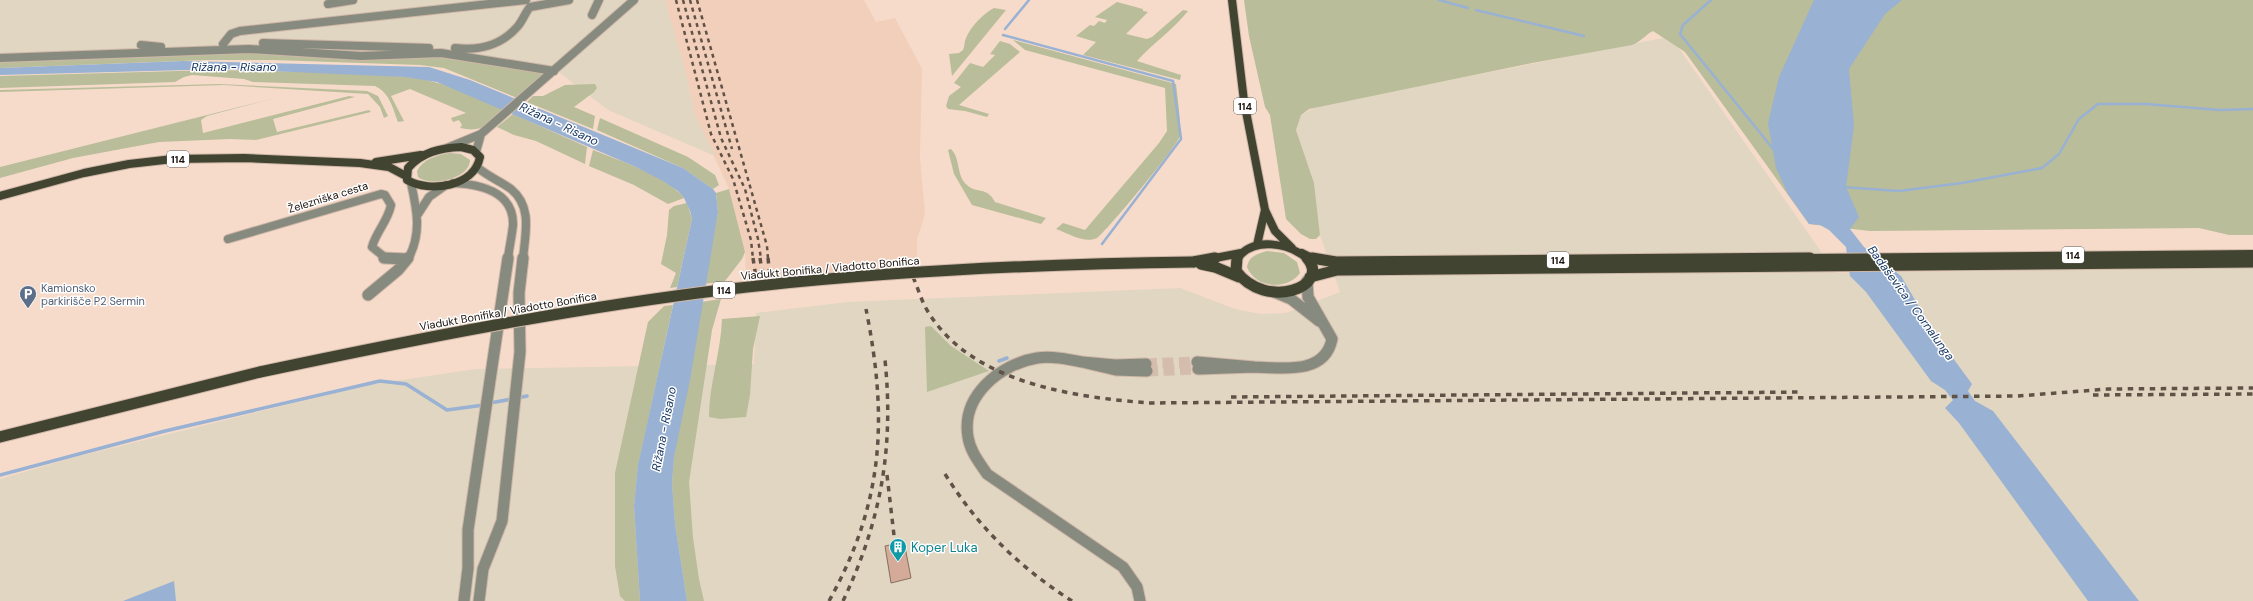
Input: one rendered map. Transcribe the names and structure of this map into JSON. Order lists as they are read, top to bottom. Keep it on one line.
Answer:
{"streets":{"main road":["114","Viadukt Bonifika / Viadotto Bonifica"],"street":["Železniška cesta"]},"crossings":[["114","Viadukt Bonifika / Viadotto Bonifica"]],"water":["Rižana - Risano","Badaševica / Cornalunga"],"places":{"parking":["Kamionsko parkirišče P2 Sermin"],"building":["Koper Luka"]}}
